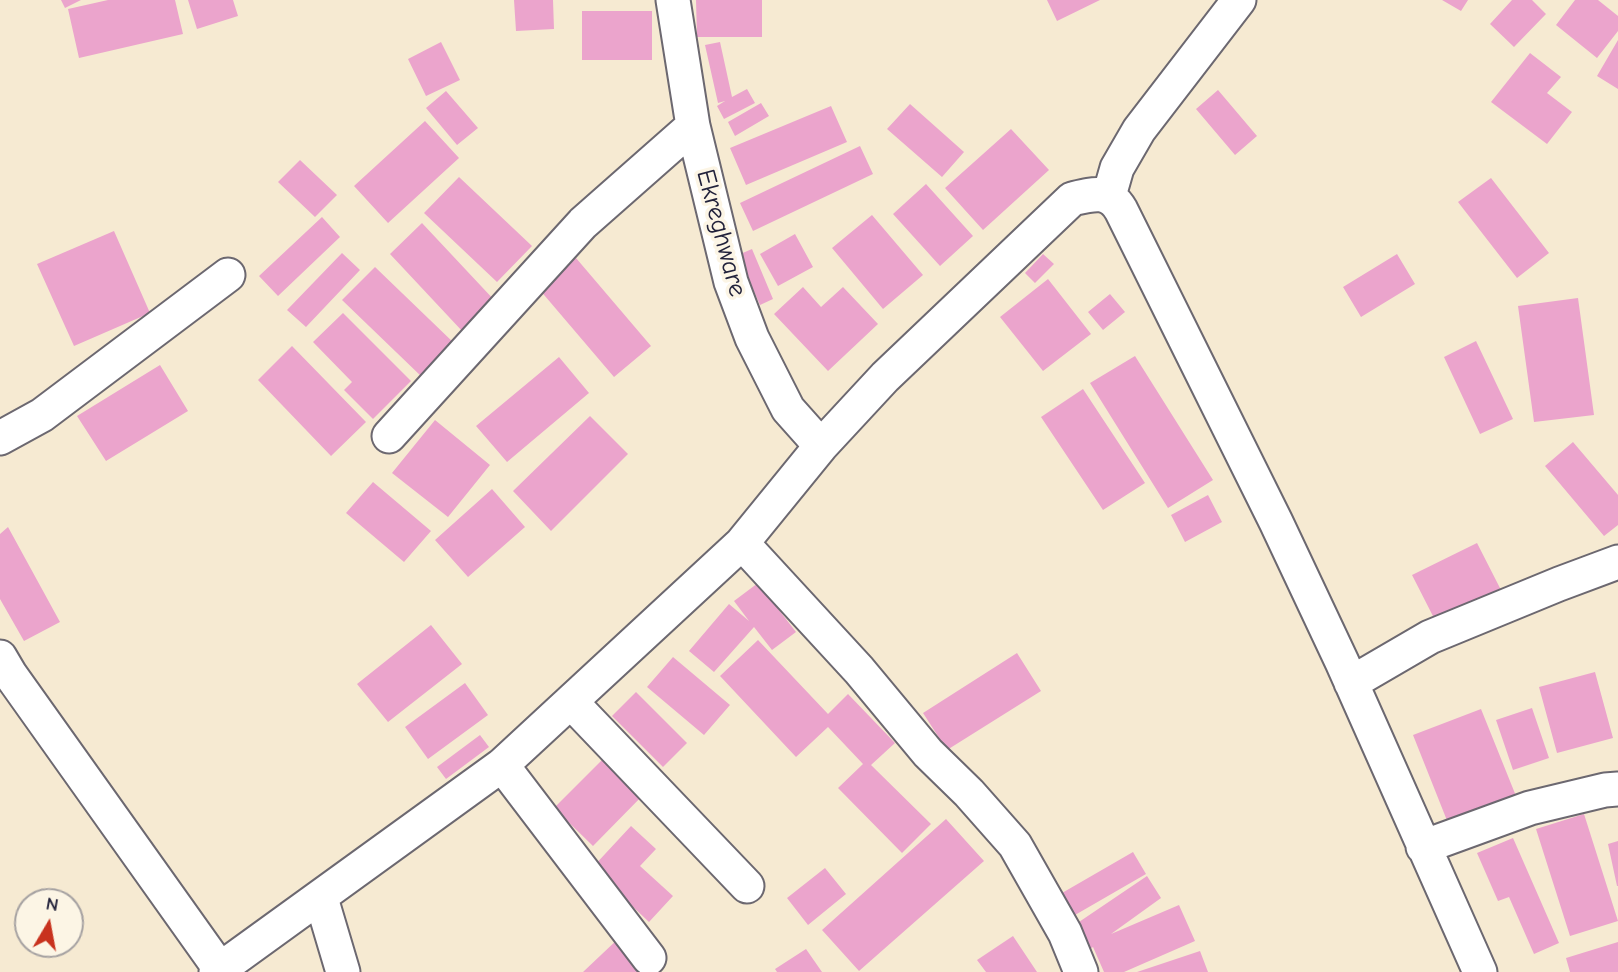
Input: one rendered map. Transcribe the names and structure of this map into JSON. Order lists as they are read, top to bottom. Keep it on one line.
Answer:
{"streets":{"street":["Ekreghware"]},"north":"top"}
